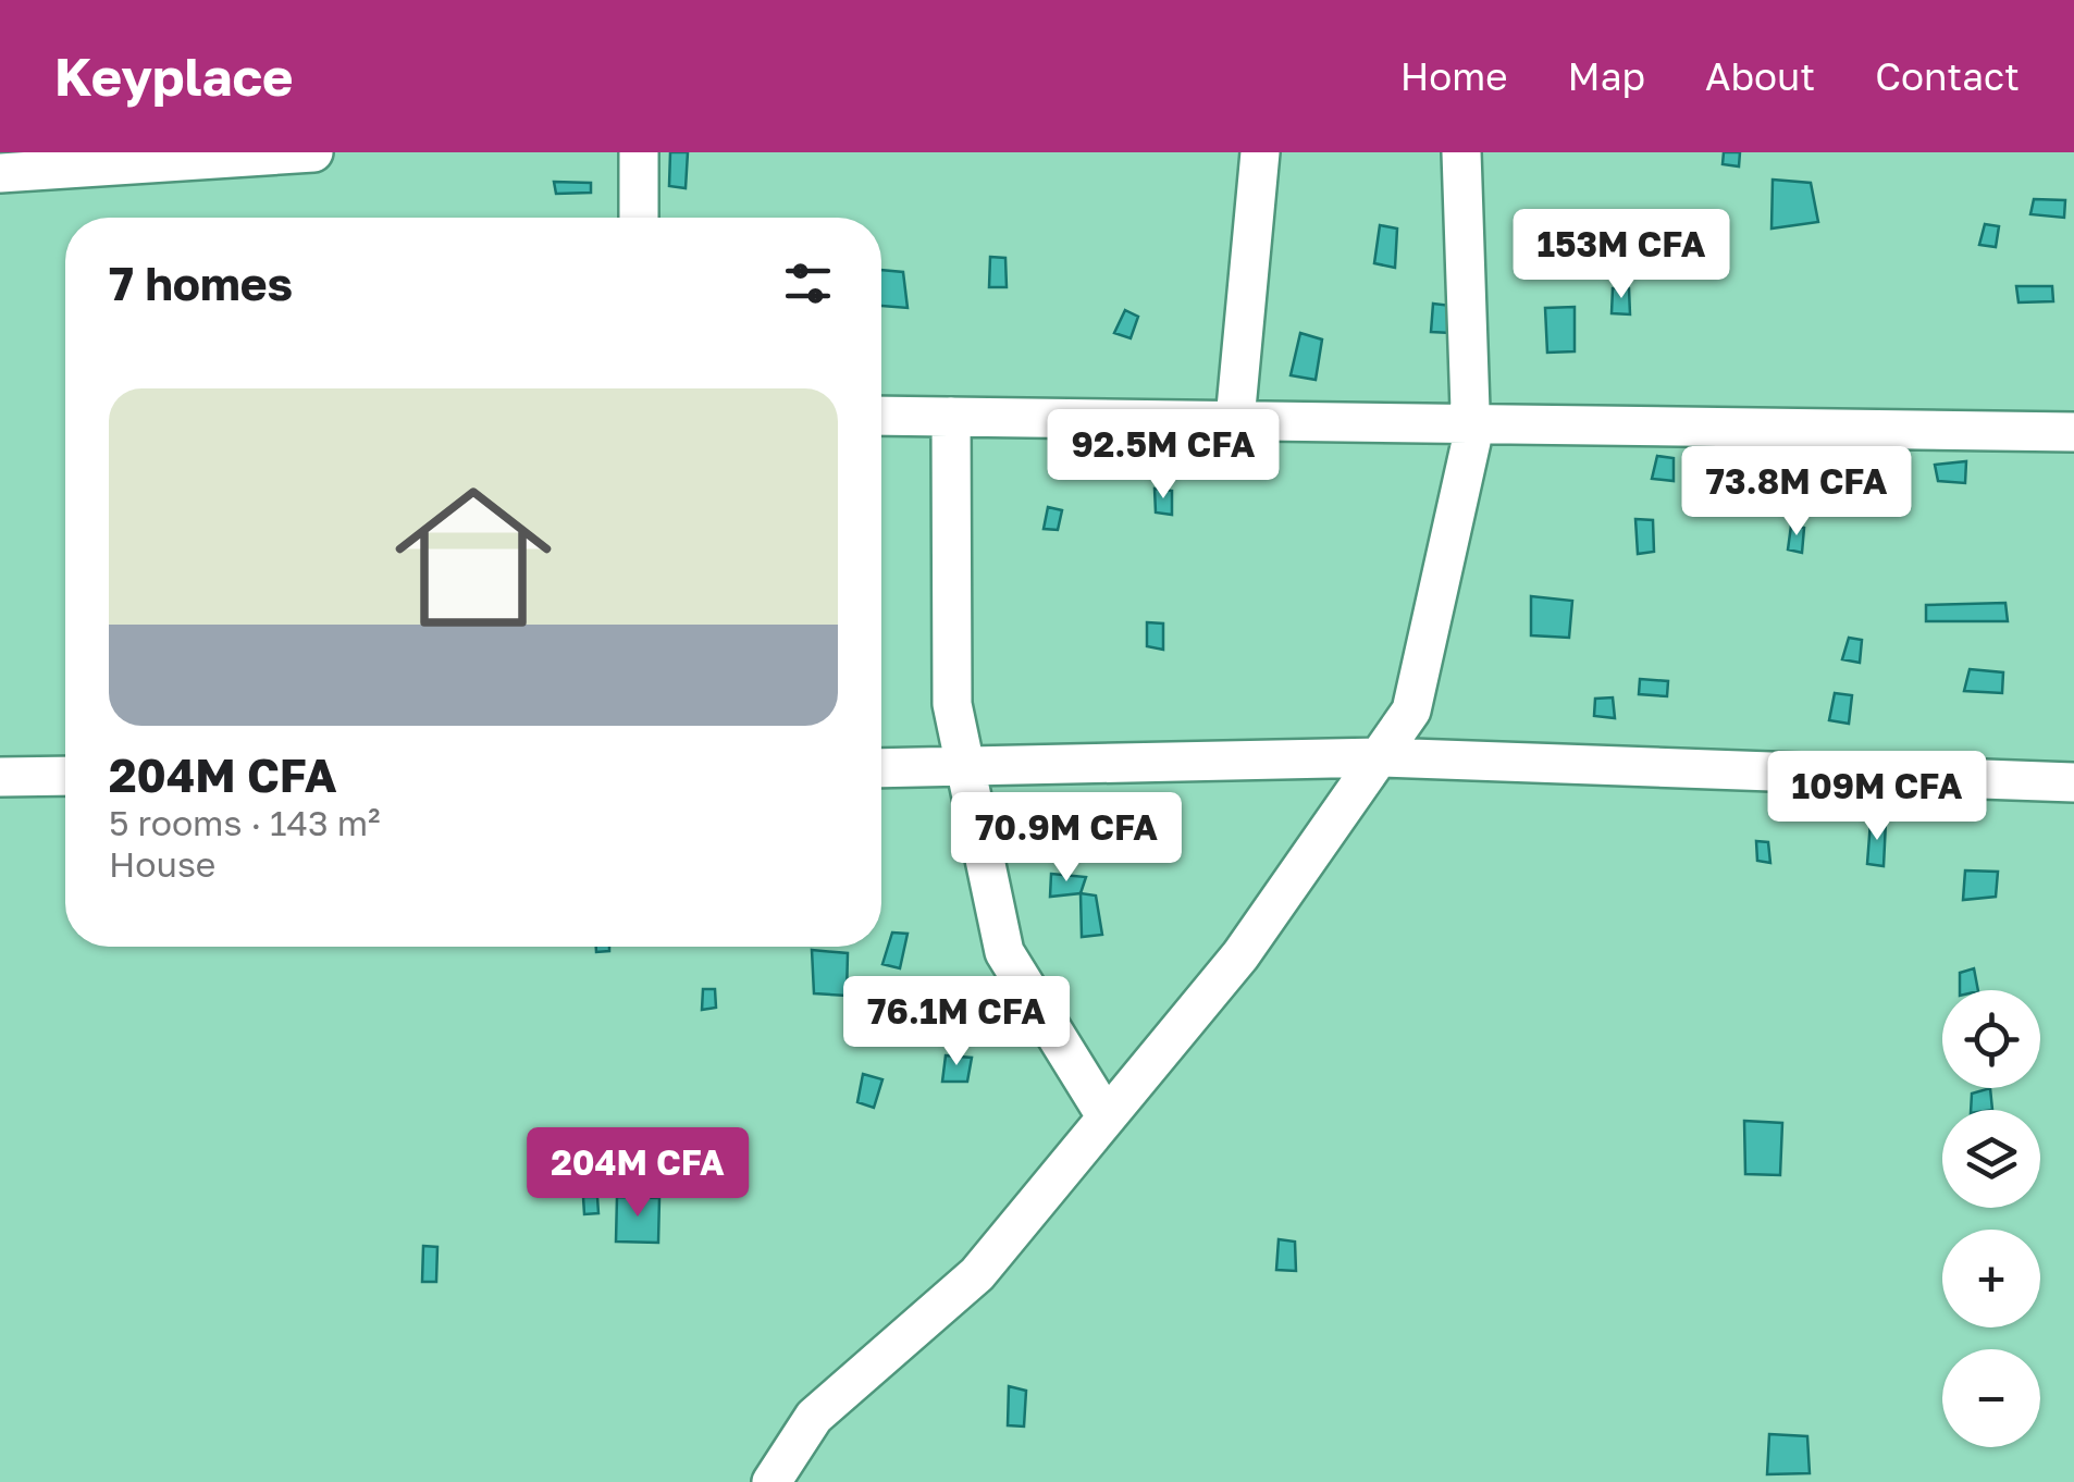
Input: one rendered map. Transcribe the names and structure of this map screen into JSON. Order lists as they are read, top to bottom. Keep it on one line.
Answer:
{"page":{"header":"Keyplace","nav":["Home","Map","About","Contact"],"price":["153M CFA","92.5M CFA","73.8M CFA","109M CFA","70.9M CFA","76.1M CFA","204M CFA"],"heading":"7 homes","list":[{"name":"204M CFA","note":"5 rooms · 143 m² · House"}],"map_buttons":["+","−"]}}
